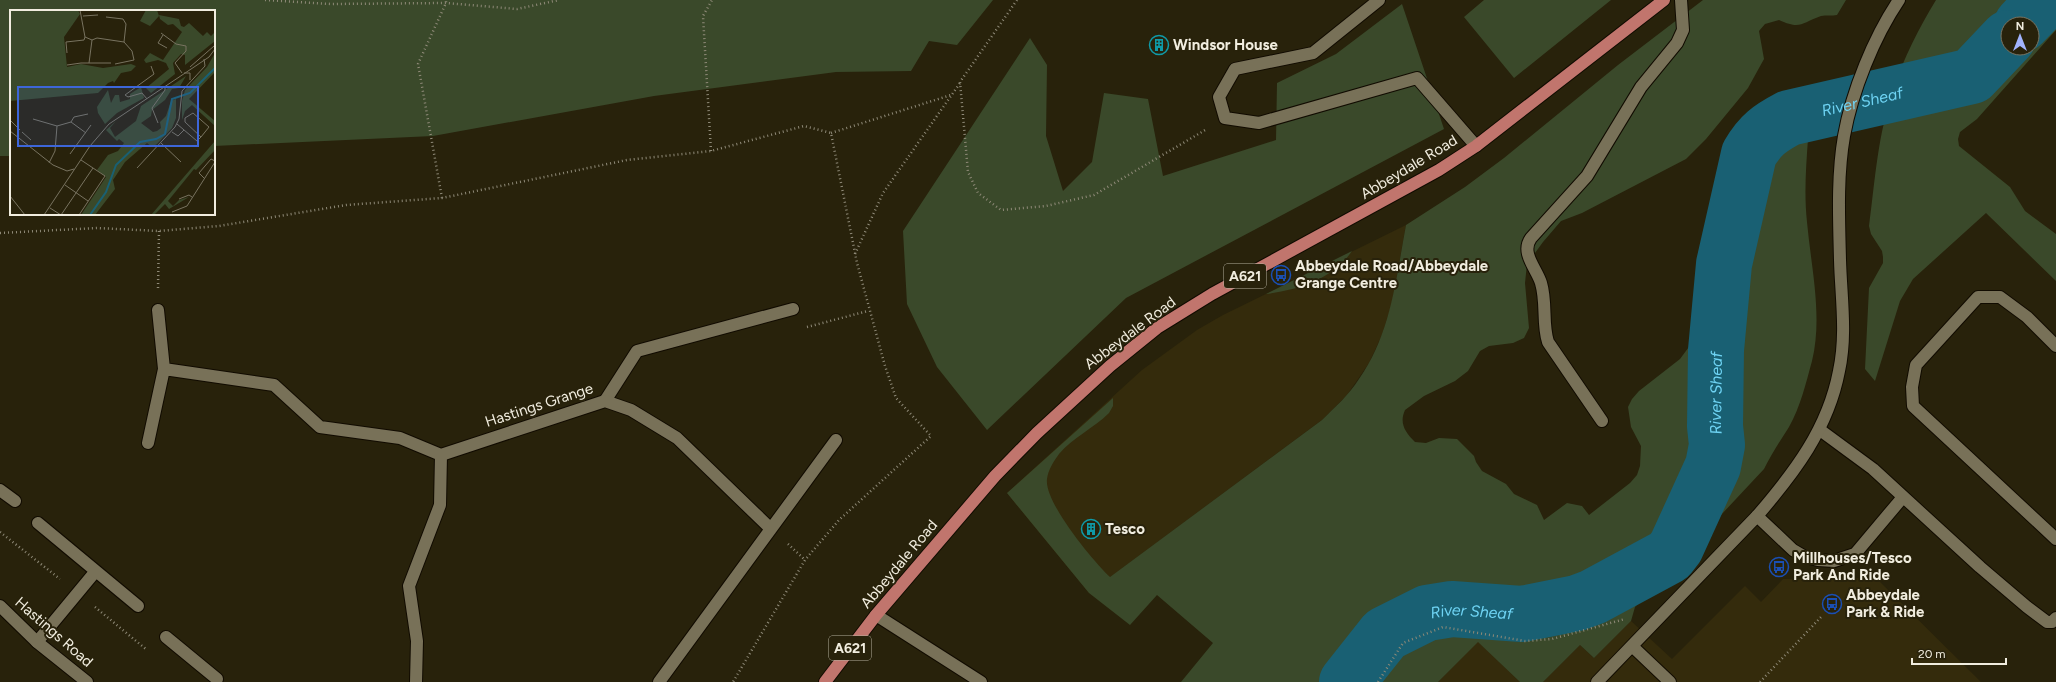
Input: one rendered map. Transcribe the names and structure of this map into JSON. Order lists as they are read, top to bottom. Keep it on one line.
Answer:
{"streets":{"main road":["Abbeydale Road","A621"],"street":["Hastings Grange","Hastings Road"]},"water":["River Sheaf"],"places":{"building":["Windsor House","Tesco"],"bus stop":["Abbeydale Road/Abbeydale Grange Centre","Millhouses/Tesco Park And Ride","Abbeydale Park & Ride"]},"scale_bar":"20 m","north":"top"}
